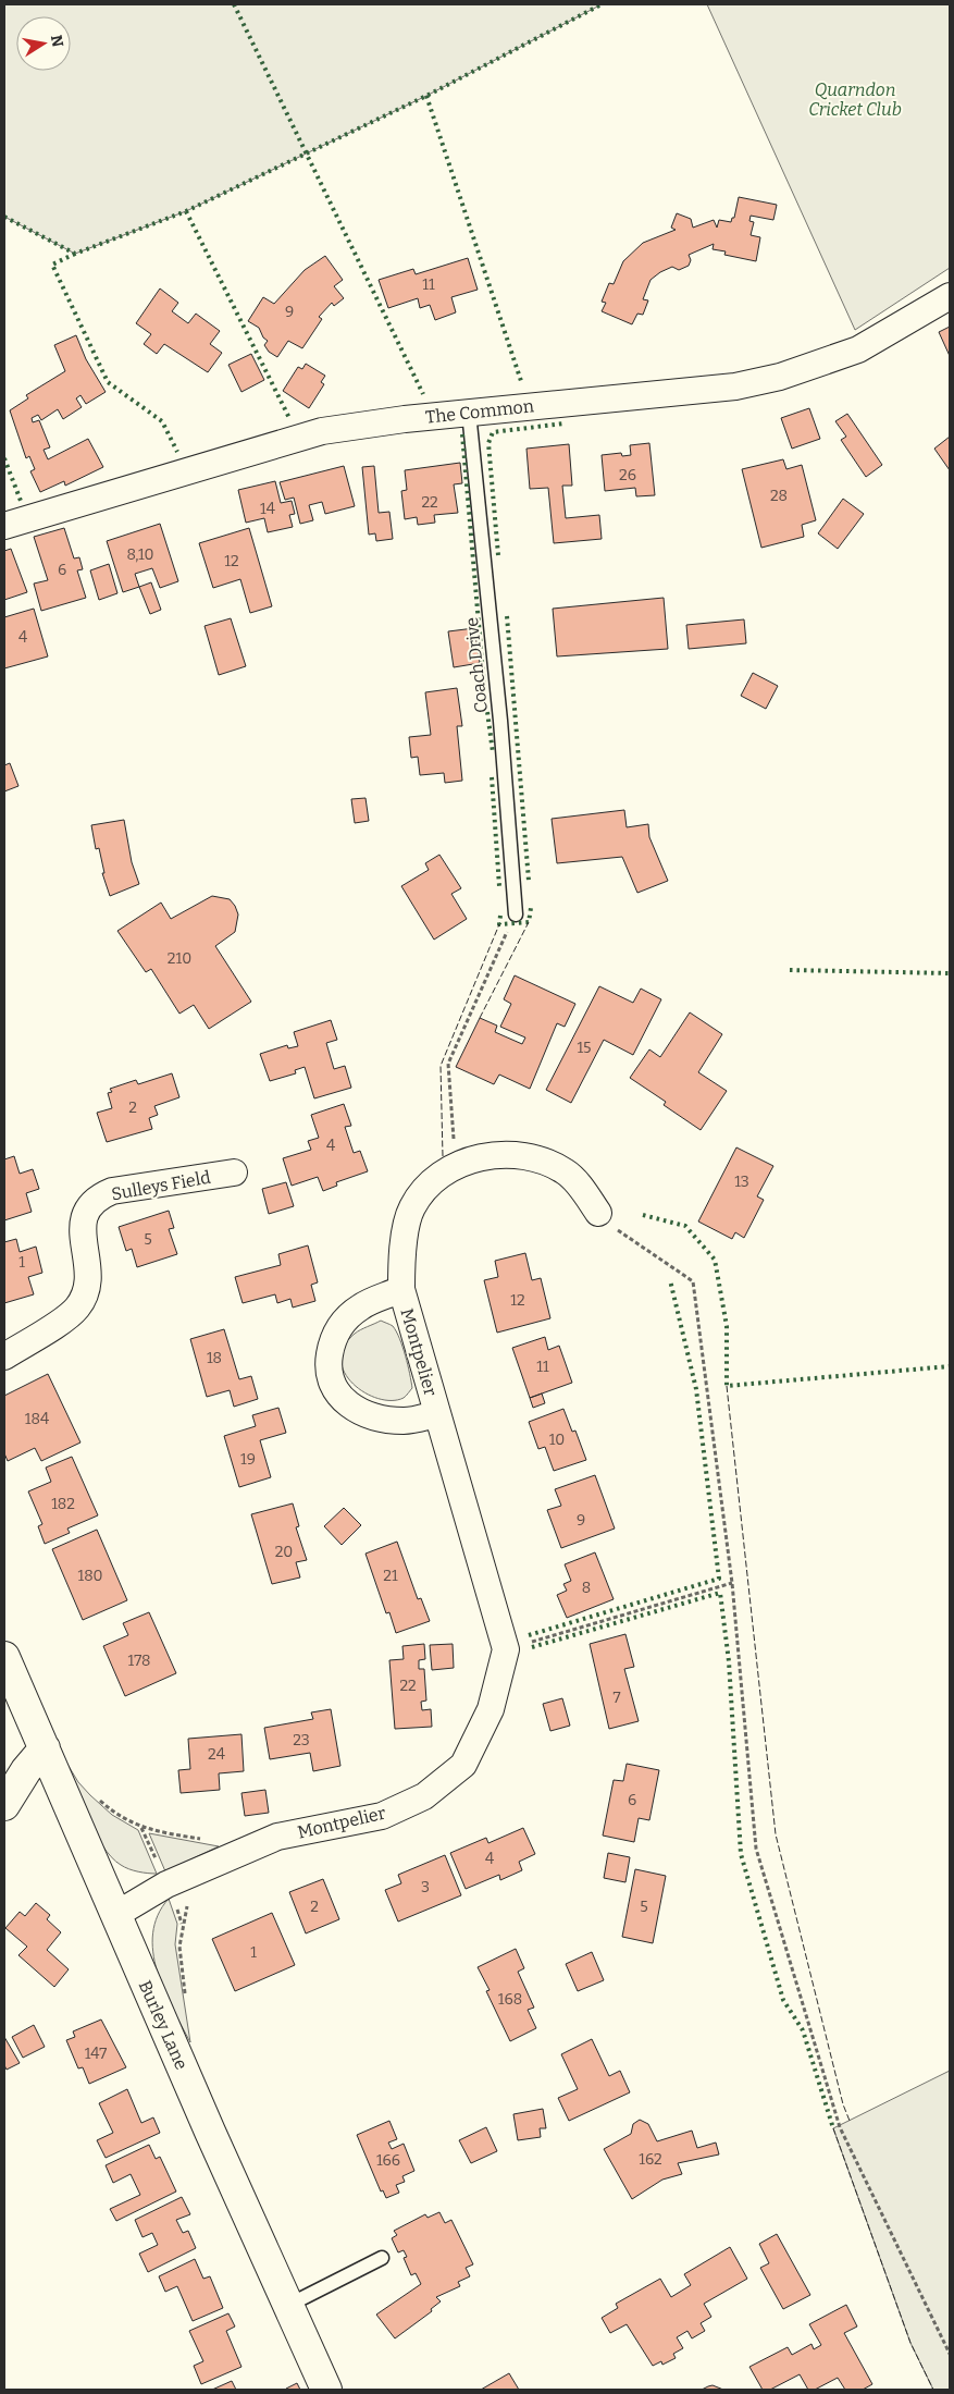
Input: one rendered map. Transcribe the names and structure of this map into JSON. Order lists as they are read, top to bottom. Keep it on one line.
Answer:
{"streets":{"street":["The Common","Sulleys Field","Montpelier","Burley Lane"],"lane":["Coach Drive"]},"crossings":[["The Common","Coach Drive"],["Montpelier","Burley Lane"]],"parks":["Quarndon Cricket Club"],"house_numbers":["11","9","26","28","22","14","8,10","12","6","4","210","15","2","4","13","5","1","12","18","11","184","10","19","182","9","20","180","21","8","178","22","7","23","24","6","4","3","2","5","1","168","147","162","166"],"north":"right"}
